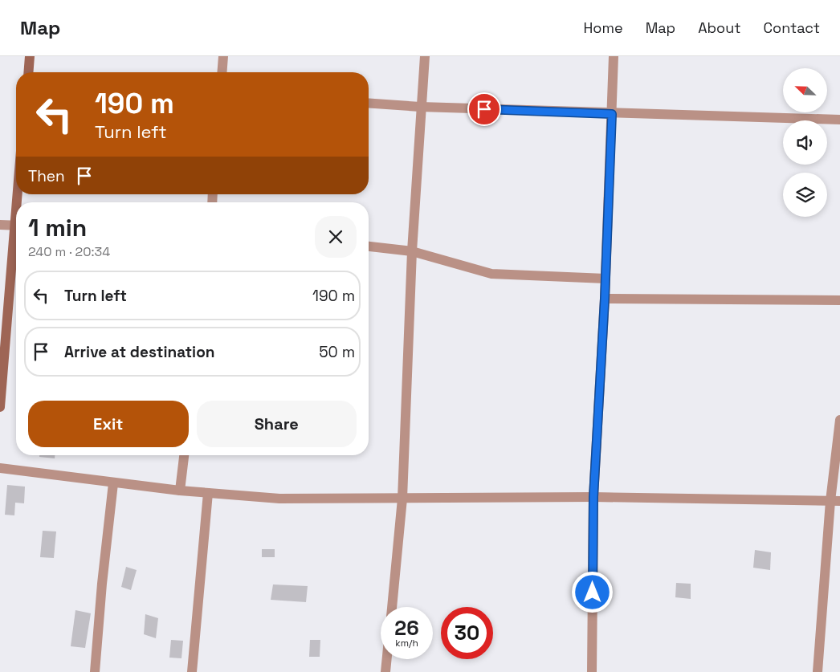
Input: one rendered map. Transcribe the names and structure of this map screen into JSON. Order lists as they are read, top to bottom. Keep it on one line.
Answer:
{"north":"top left","page":{"header":"Map","nav":["Home","Map","About","Contact"],"turn":["190 m","Turn left"],"then":"Then","heading":["1 min","240 m · 20:34"],"list":[{"name":"Turn left","value":"190 m"},{"name":"Arrive at destination","value":"50 m"}],"buttons":["Exit","Share"],"speed":"26 km/h","limit":"30"}}
